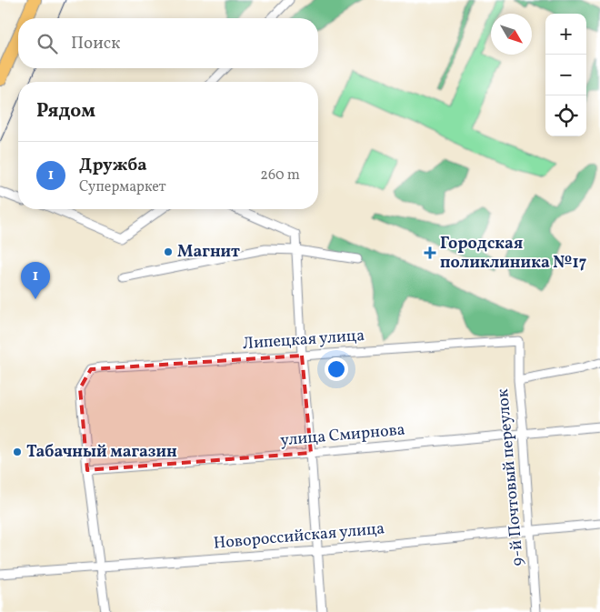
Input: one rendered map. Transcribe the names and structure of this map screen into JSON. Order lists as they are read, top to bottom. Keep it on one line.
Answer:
{"streets":{"street":["Липецкая улица","улица Смирнова","9-й Почтовый переулок","Новороссийская улица"]},"crossings":[["Липецкая улица","улица Смирнова"],["Липецкая улица","9-й Почтовый переулок"],["улица Смирнова","9-й Почтовый переулок"],["9-й Почтовый переулок","Новороссийская улица"]],"places":{"other":["Магнит","Табачный магазин"],"health":["Городская поликлиника №17"]},"north":"bottom right","page":{"map_buttons":["+","−"],"search":"Поиск","heading":"Рядом","list":[{"mark":"1","name":"Дружба","note":"Супермаркет","value":"260 m"}],"pins":"1"}}
